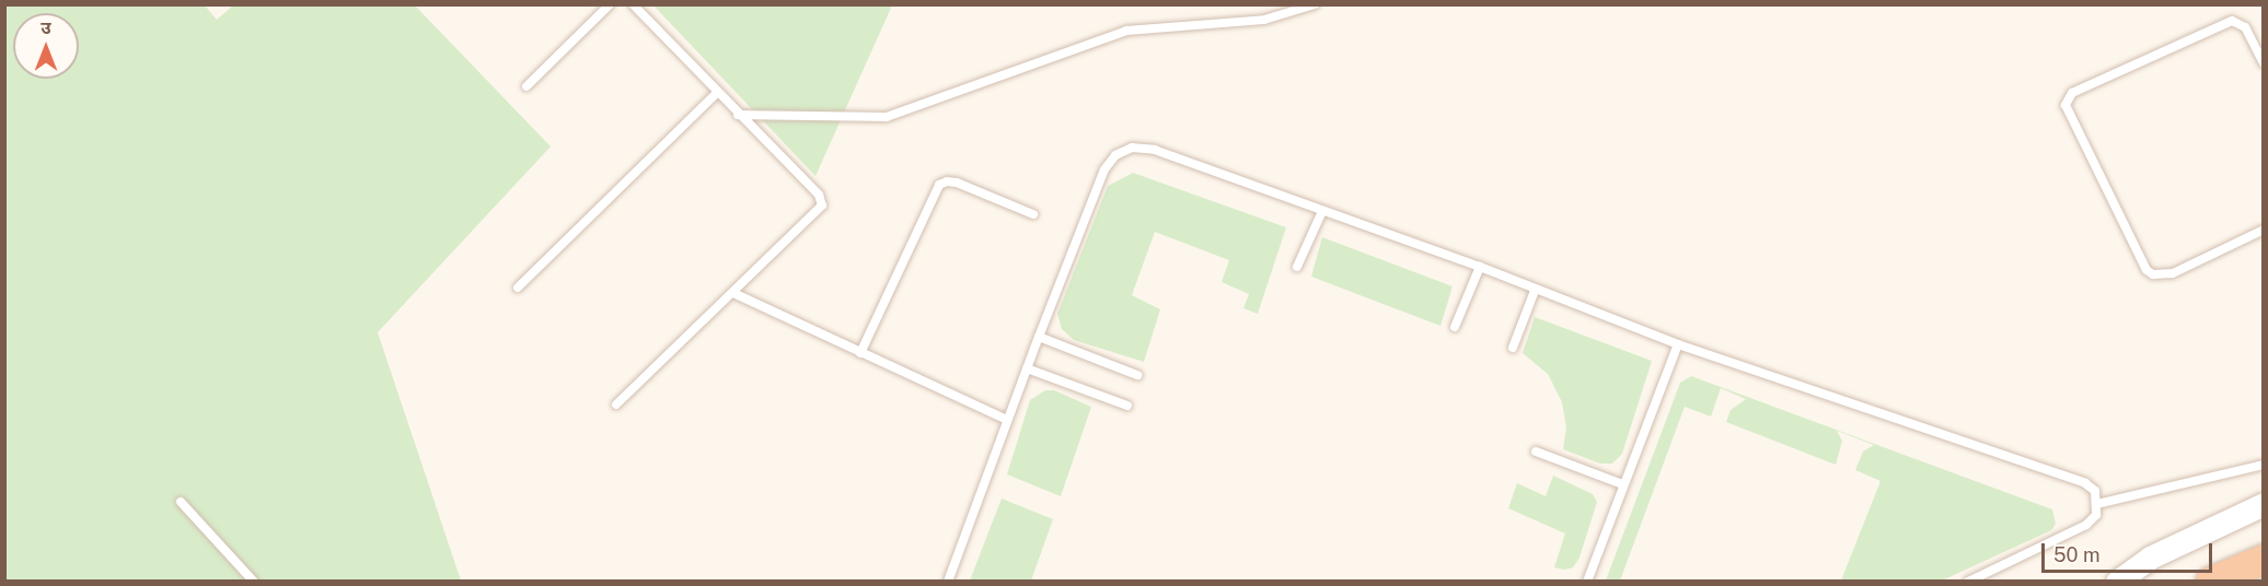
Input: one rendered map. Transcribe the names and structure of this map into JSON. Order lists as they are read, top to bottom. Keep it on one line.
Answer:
{"scale_bar":"50 m","north":"top"}
